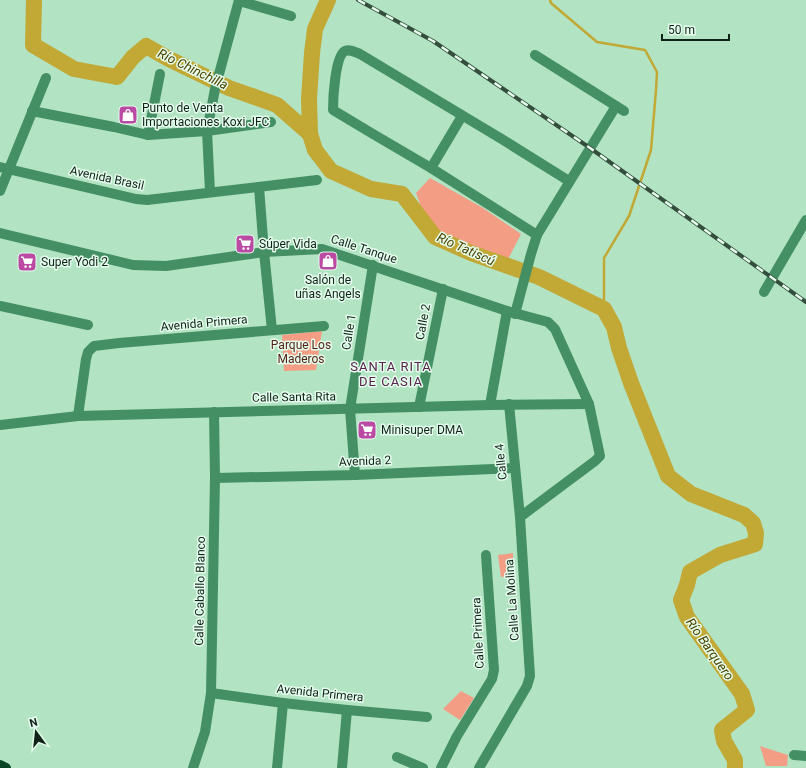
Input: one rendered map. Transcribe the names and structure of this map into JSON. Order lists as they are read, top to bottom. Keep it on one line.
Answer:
{"streets":{"street":["Avenida Brasil","Calle Tanque","Calle 2","Avenida Primera","Calle 1","Calle Santa Rita","Avenida 2","Calle 4","Calle Caballo Blanco","Calle La Molina","Calle Primera"]},"crossings":[["Calle Tanque","Calle 2"],["Calle Tanque","Calle 1"],["Calle Tanque","Calle Santa Rita"],["Calle Tanque","Calle 4"],["Calle Tanque","Calle La Molina"],["Calle 2","Calle Santa Rita"],["Avenida Primera","Calle Santa Rita"],["Avenida Primera","Calle Caballo Blanco"],["Calle 1","Calle Santa Rita"],["Calle 1","Avenida 2"],["Calle Santa Rita","Calle 4"],["Calle Santa Rita","Calle Caballo Blanco"],["Avenida 2","Calle 4"],["Avenida 2","Calle Caballo Blanco"],["Calle 4","Calle La Molina"]],"districts":["SANTA RITA DE CASIA"],"water":["Río Chinchilla","Río Tatiscú","Río Barquero"],"parks":["Parque Los Maderos"],"places":{"shop":["Punto de Venta Importaciones Koxi JFC","Salón de uñas Angels"],"supermarket":["Súper Vida","Super Yodi 2","Minisuper DMA"]},"scale_bar":"50 m","north":"top"}
